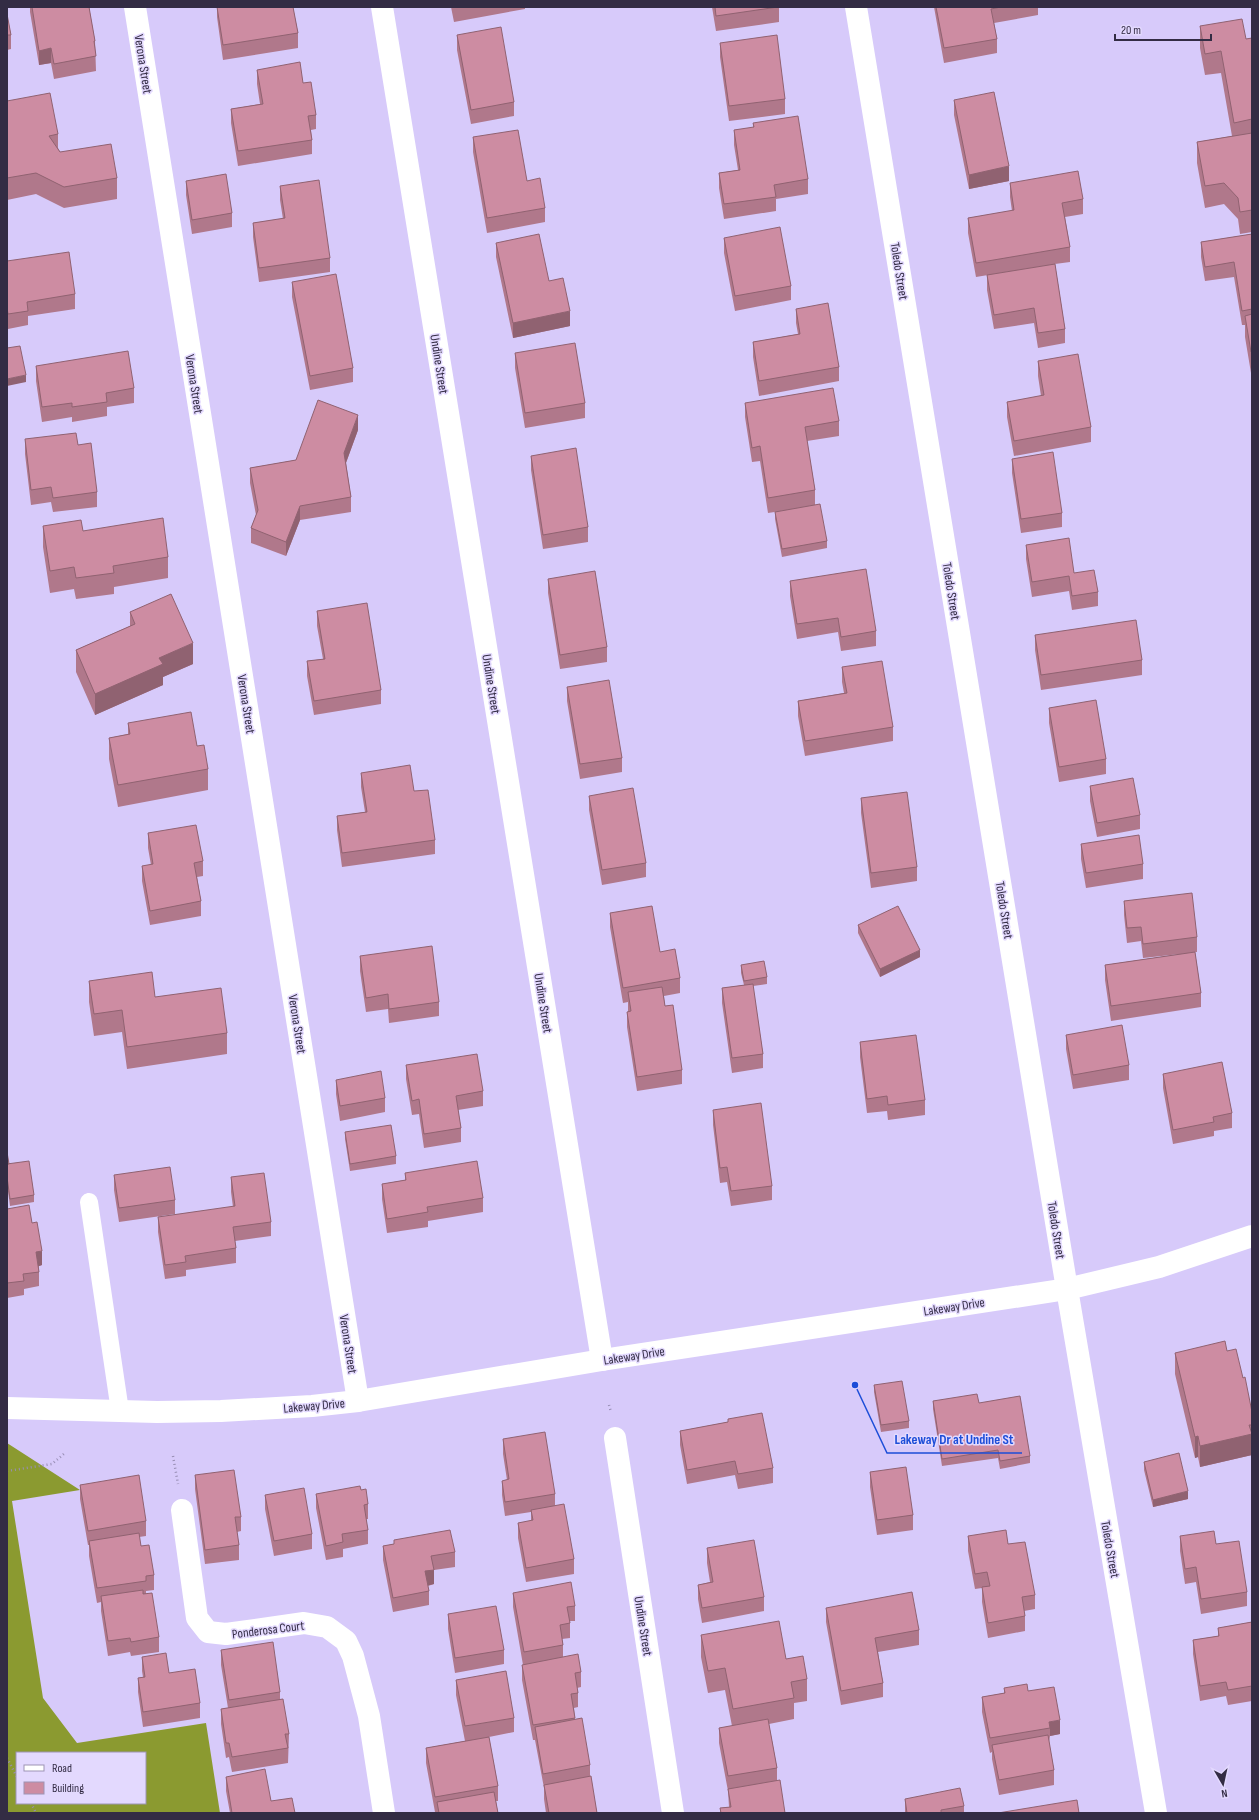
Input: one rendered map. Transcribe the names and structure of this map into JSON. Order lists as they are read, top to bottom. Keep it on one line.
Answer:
{"streets":{"street":["Verona Street","Toledo Street","Undine Street","Lakeway Drive","Ponderosa Court"]},"crossings":[["Verona Street","Lakeway Drive"],["Toledo Street","Lakeway Drive"],["Undine Street","Lakeway Drive"]],"places":["Lakeway Dr at Undine St"],"legend":["Road","Building"],"scale_bar":"20 m","north":"bottom"}
